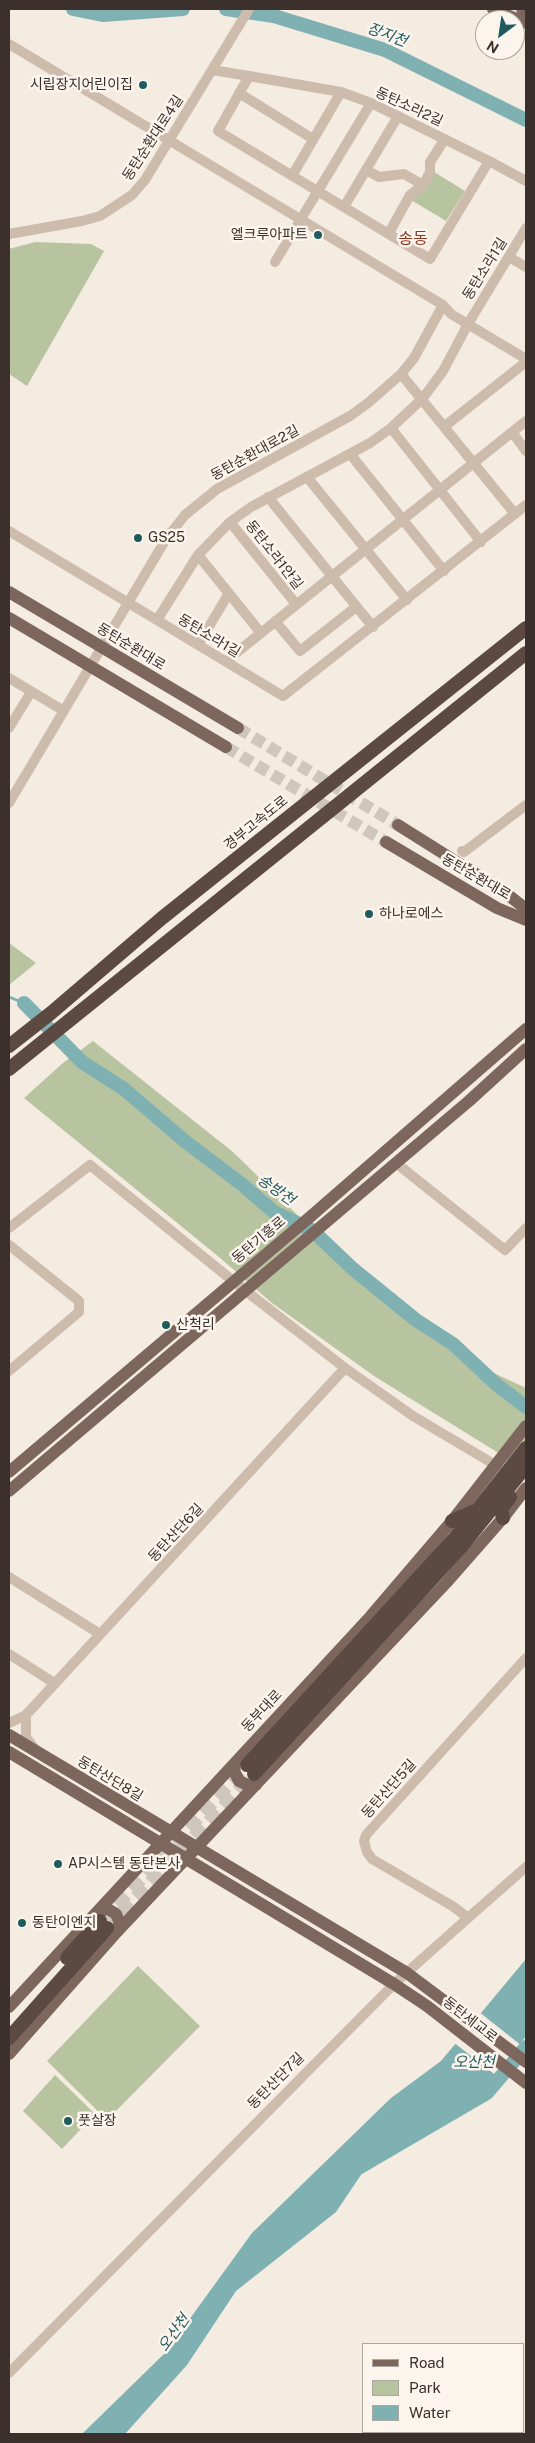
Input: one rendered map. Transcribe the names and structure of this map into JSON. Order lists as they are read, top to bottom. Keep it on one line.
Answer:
{"streets":{"highway":["경부고속도로","동부대로"],"main road":["동탄순환대로","동탄기흥로","동탄산단8길","동탄세교로"],"street":["동탄소라2길","동탄순환대로4길","동탄소라1길","동탄순환대로2길","동탄소라1안길","동탄산단6길","동탄산단5길","동탄산단7길"]},"crossings":[["동탄소라2길","동탄순환대로4길"],["동탄순환대로4길","동탄소라1길"],["동탄소라1길","동탄순환대로2길"],["동탄소라1길","동탄소라1안길"],["동탄순환대로2길","동탄순환대로"],["동부대로","동탄산단8길"],["동탄세교로","동탄산단7길"]],"districts":["송동"],"water":["장지천","송방천","오산천"],"places":["시립장지어린이집","엘크루아파트","GS25","하나로에스","산척리","AP시스템 동탄본사","동탄이엔지","풋살장"],"legend":["Road","Park","Water"],"north":"bottom left"}
